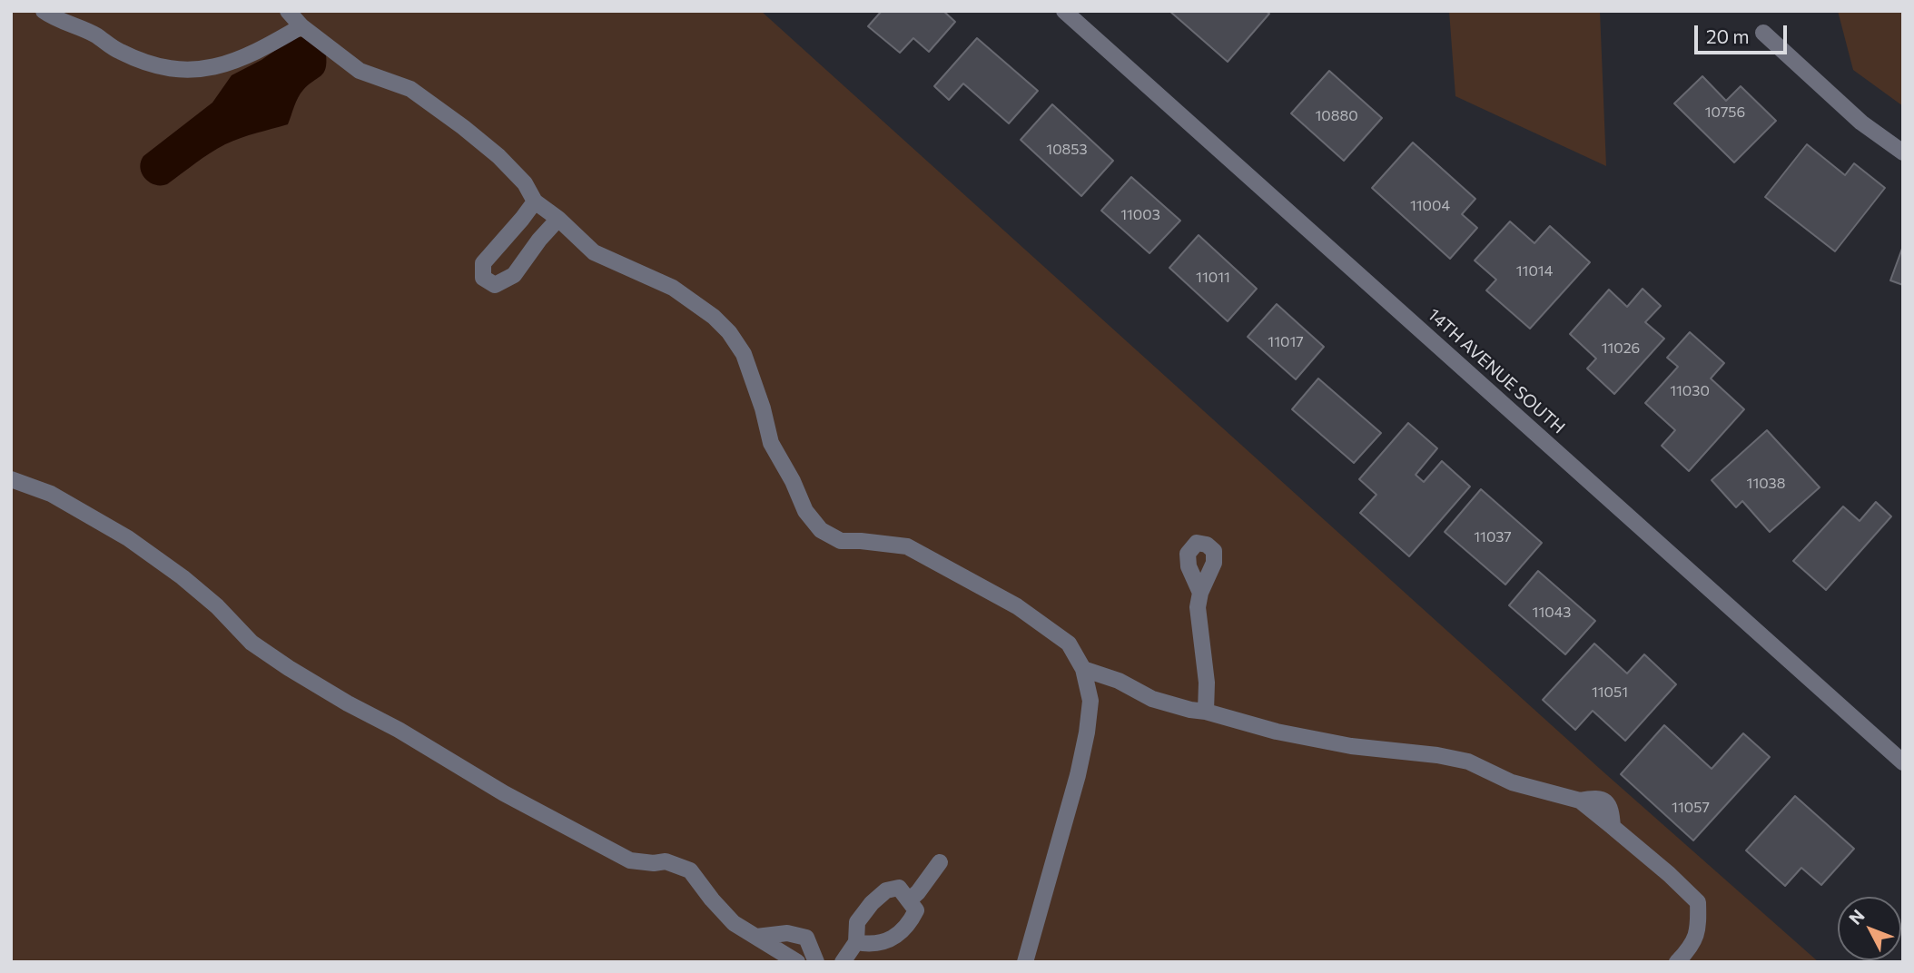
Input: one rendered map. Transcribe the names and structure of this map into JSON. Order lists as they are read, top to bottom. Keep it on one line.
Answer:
{"streets":{"street":["14TH AVENUE SOUTH"]},"house_numbers":["10756","10880","10853","11004","11003","11014","11011","11017","11026","11030","11038","11037","11043","11051","11057"],"scale_bar":"20 m","north":"top left"}
